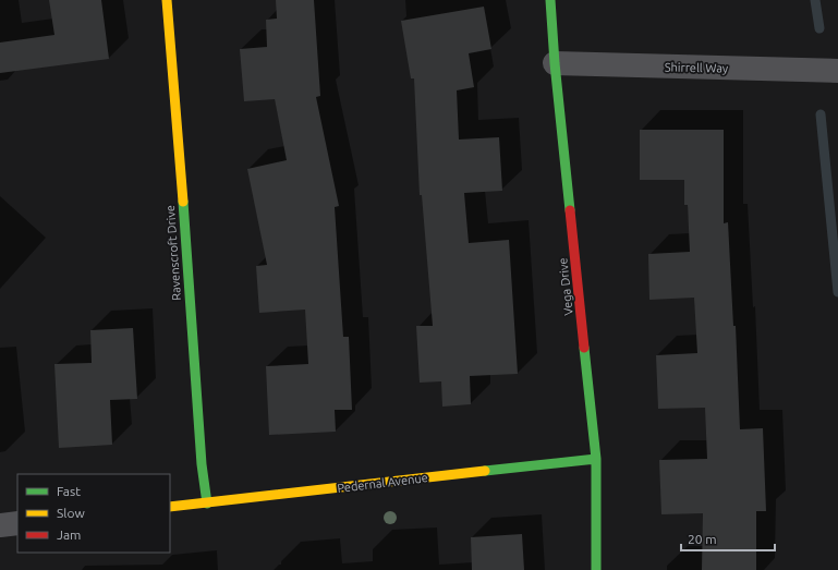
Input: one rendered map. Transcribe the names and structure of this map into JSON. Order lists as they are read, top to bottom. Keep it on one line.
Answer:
{"streets":{"street":["Shirrell Way","Ravenscroft Drive","Vega Drive","Pedernal Avenue"]},"crossings":[["Shirrell Way","Vega Drive"],["Ravenscroft Drive","Pedernal Avenue"],["Vega Drive","Pedernal Avenue"]],"legend":["Fast","Slow","Jam"],"scale_bar":"20 m"}
